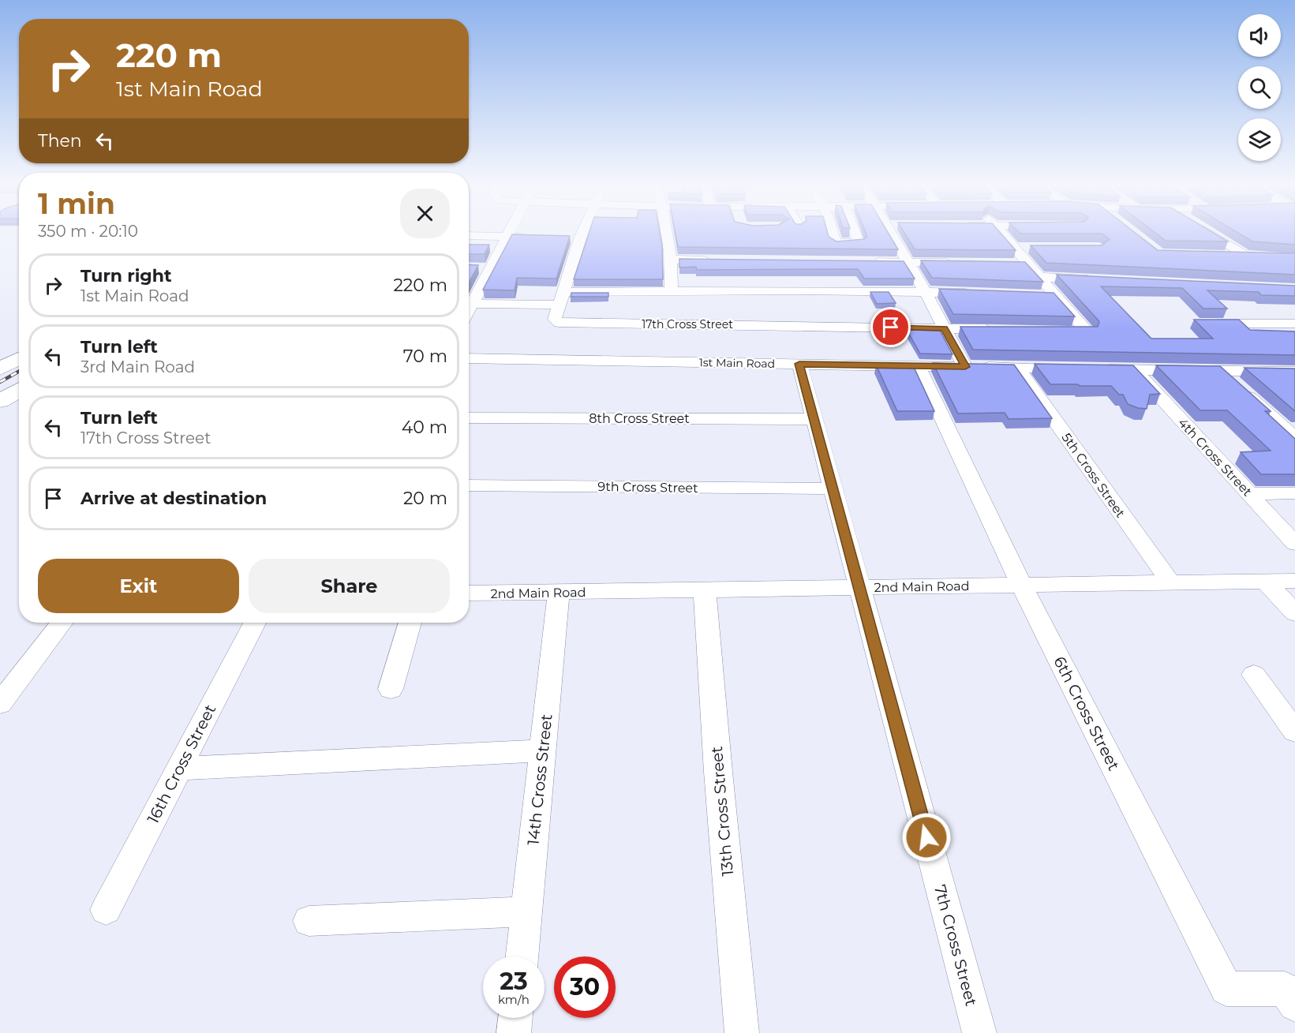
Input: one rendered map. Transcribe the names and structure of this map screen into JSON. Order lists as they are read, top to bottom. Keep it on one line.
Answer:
{"streets":{"street":["17th Cross Street","1st Main Road","8th Cross Street","4th Cross Street","5th Cross Street","9th Cross Street","2nd Main Road","6th Cross Street","16th Cross Street","14th Cross Street","13th Cross Street","7th Cross Street"]},"crossings":[["1st Main Road","5th Cross Street"],["1st Main Road","6th Cross Street"],["1st Main Road","7th Cross Street"],["8th Cross Street","7th Cross Street"],["5th Cross Street","2nd Main Road"],["9th Cross Street","7th Cross Street"],["2nd Main Road","6th Cross Street"],["2nd Main Road","14th Cross Street"],["2nd Main Road","13th Cross Street"],["2nd Main Road","7th Cross Street"]],"page":{"turn":["220 m","1st Main Road"],"then":"Then","heading":["1 min","350 m · 20:10"],"list":[{"name":"Turn right","note":"1st Main Road","value":"220 m"},{"name":"Turn left","note":"3rd Main Road","value":"70 m"},{"name":"Turn left","note":"17th Cross Street","value":"40 m"},{"name":"Arrive at destination","value":"20 m"}],"buttons":["Exit","Share"],"speed":"23 km/h","limit":"30"}}
